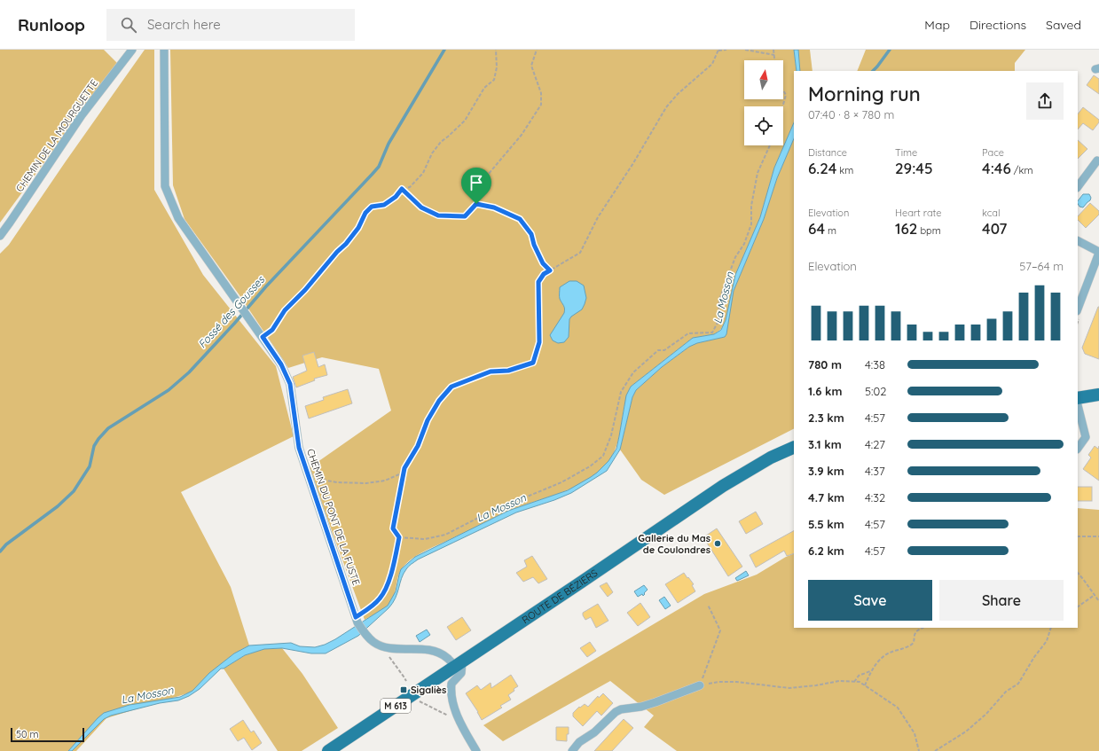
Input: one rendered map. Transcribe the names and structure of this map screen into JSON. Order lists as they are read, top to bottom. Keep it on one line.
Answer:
{"streets":{"main road":["ROUTE DE BÉZIERS","M 613"],"street":["CHEMIN DE LA MOURGUETTE","CHEMIN DU PONT DE LA FUSTE"]},"water":["La Mosson","Fossé des Gousses"],"places":{"other":["Gallerie du Mas de Coulondres"],"transit":["Sigaliès"]},"scale_bar":"50 m","north":"top","page":{"header":"Runloop","search":"Search here","nav":["Map","Directions","Saved"],"heading":["Morning run","07:40 · 8 × 780 m"],"stats":[["Distance","6.24 km"],["Time","29:45"],["Pace","4:46 /km"],["Elevation","64 m"],["Heart rate","162 bpm"],["kcal","407"]],"chart":["Elevation","57–64 m"],"list":[{"name":"780 m","note":"4:38"},{"name":"1.6 km","note":"5:02"},{"name":"2.3 km","note":"4:57"},{"name":"3.1 km","note":"4:27"},{"name":"3.9 km","note":"4:37"},{"name":"4.7 km","note":"4:32"},{"name":"5.5 km","note":"4:57"},{"name":"6.2 km","note":"4:57"}],"buttons":["Save","Share"],"scale":"50 m"}}
